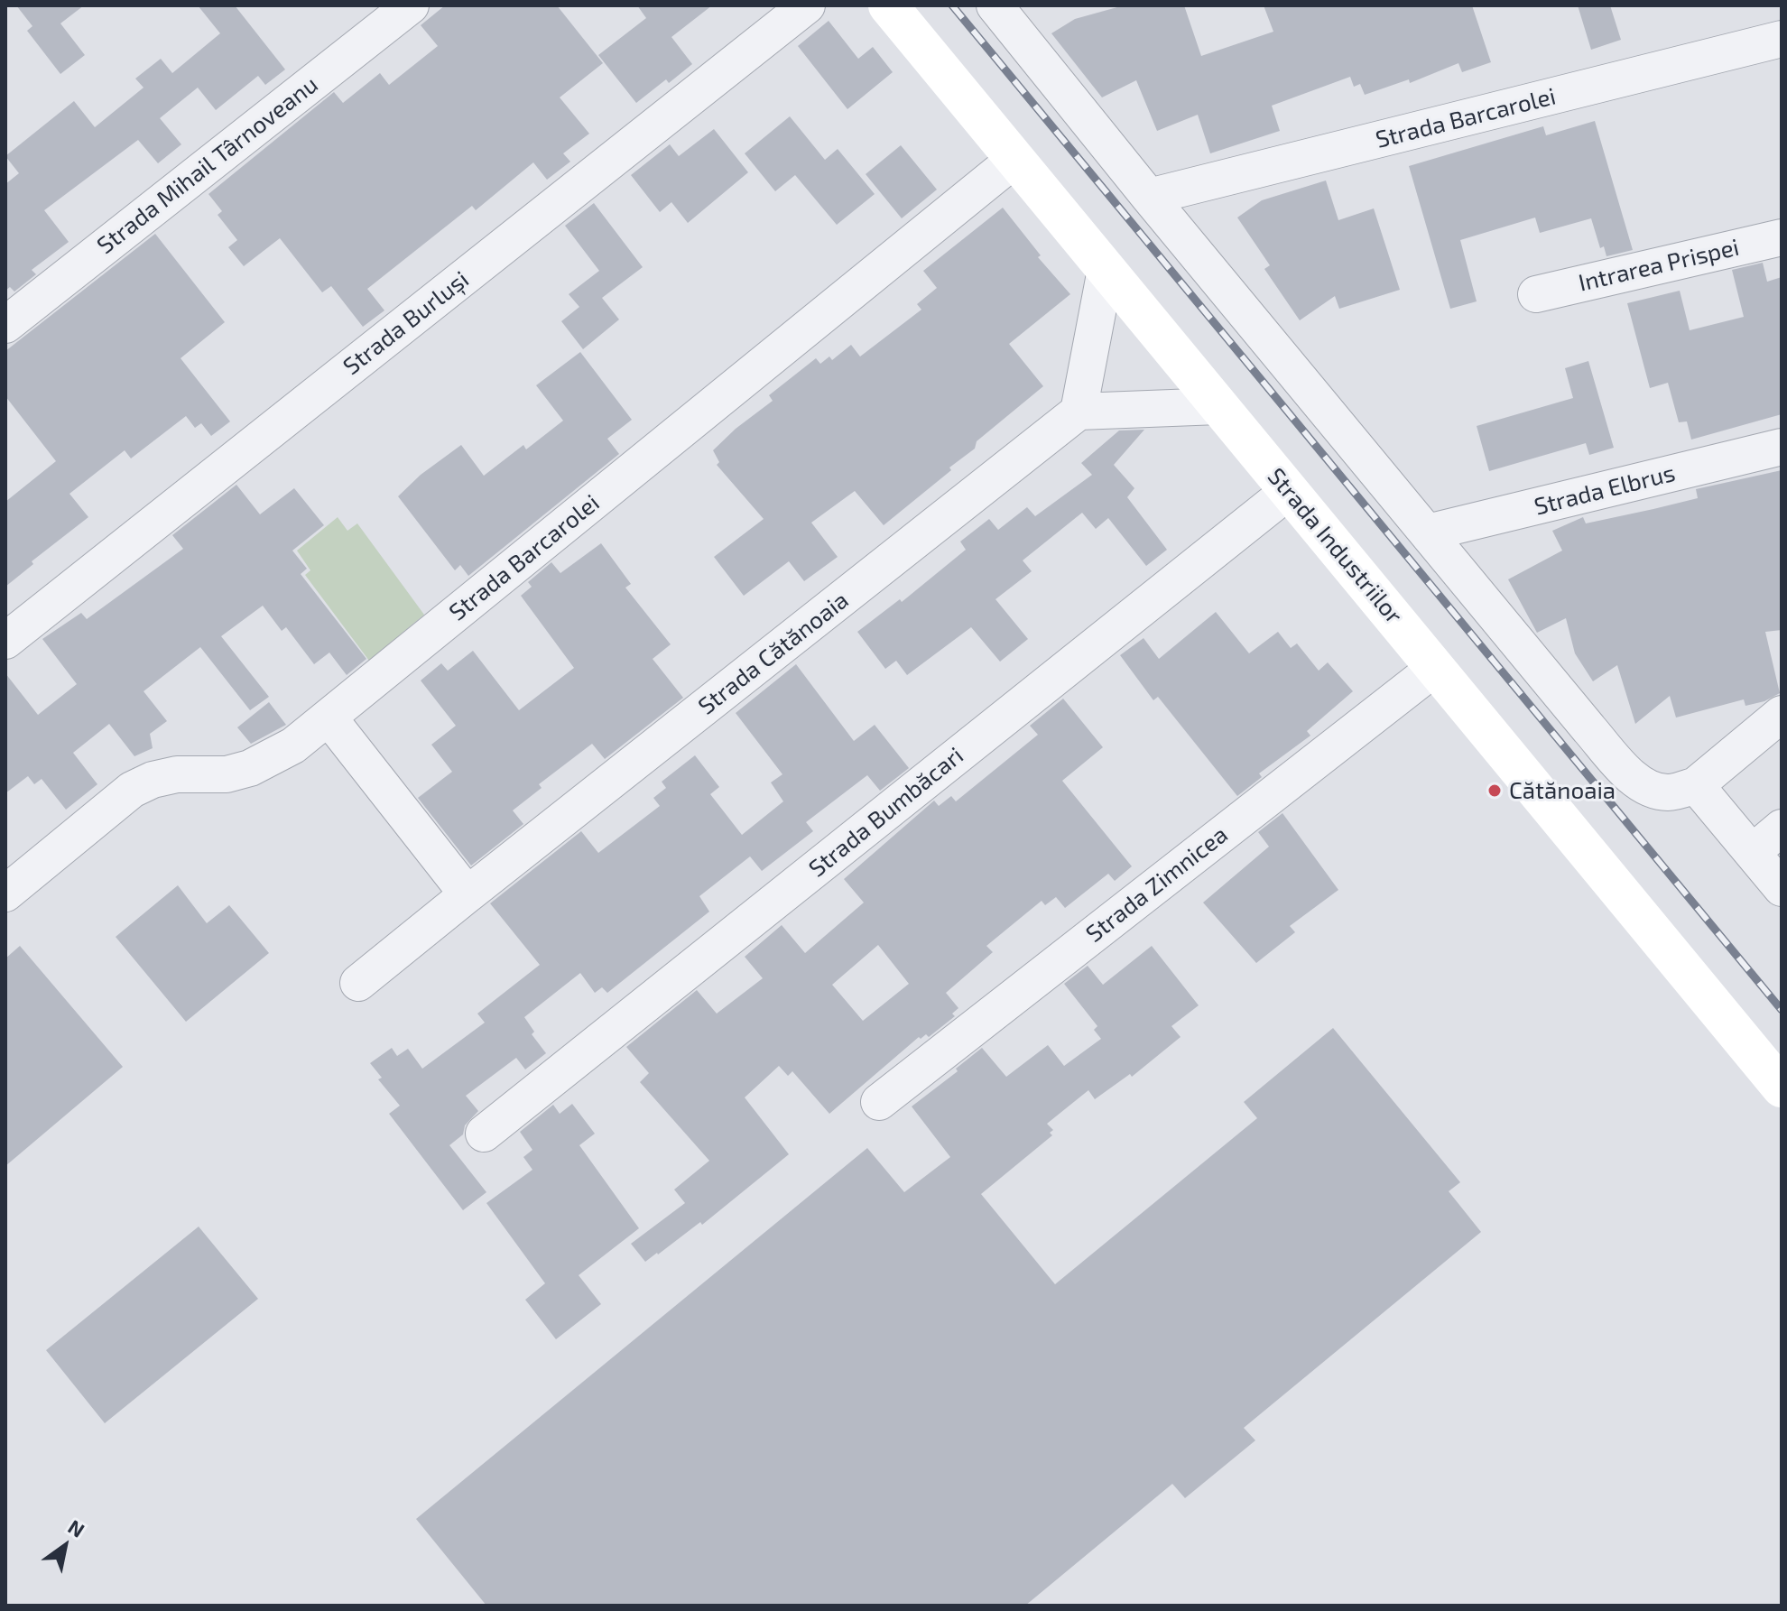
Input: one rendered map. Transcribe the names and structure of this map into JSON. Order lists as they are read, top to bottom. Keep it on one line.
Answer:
{"streets":{"main road":["Strada Industriilor"],"street":["Strada Barcarolei","Strada Mihail Târnoveanu","Intrarea Prispei","Strada Burluși","Strada Elbrus","Strada Cătănoaia","Strada Bumbăcari","Strada Zimnicea"]},"crossings":[["Strada Barcarolei","Strada Industriilor"],["Strada Industriilor","Strada Bumbăcari"],["Strada Industriilor","Strada Zimnicea"]],"places":["Cătănoaia"],"north":"top right"}
